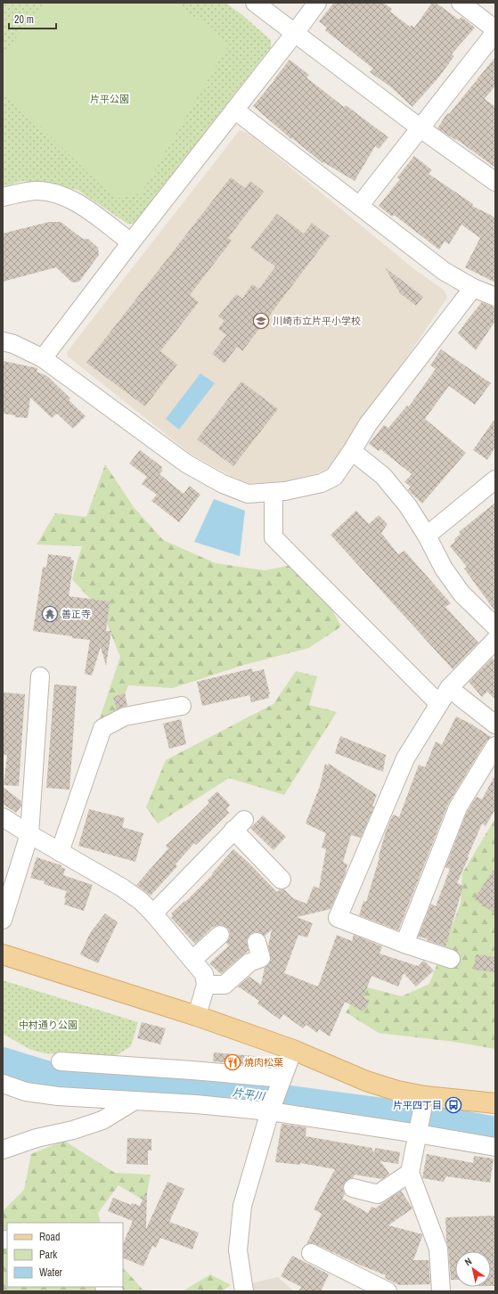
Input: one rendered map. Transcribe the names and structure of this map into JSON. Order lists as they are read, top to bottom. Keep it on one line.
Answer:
{"water":["片平川"],"parks":["片平公園","中村通り公園"],"places":{"school or university":["川崎市立片平小学校"],"temple":["善正寺"],"restaurant":["焼肉松葉"],"bus stop":["片平四丁目"]},"legend":["Road","Park","Water"],"scale_bar":"20 m","north":"top left"}
